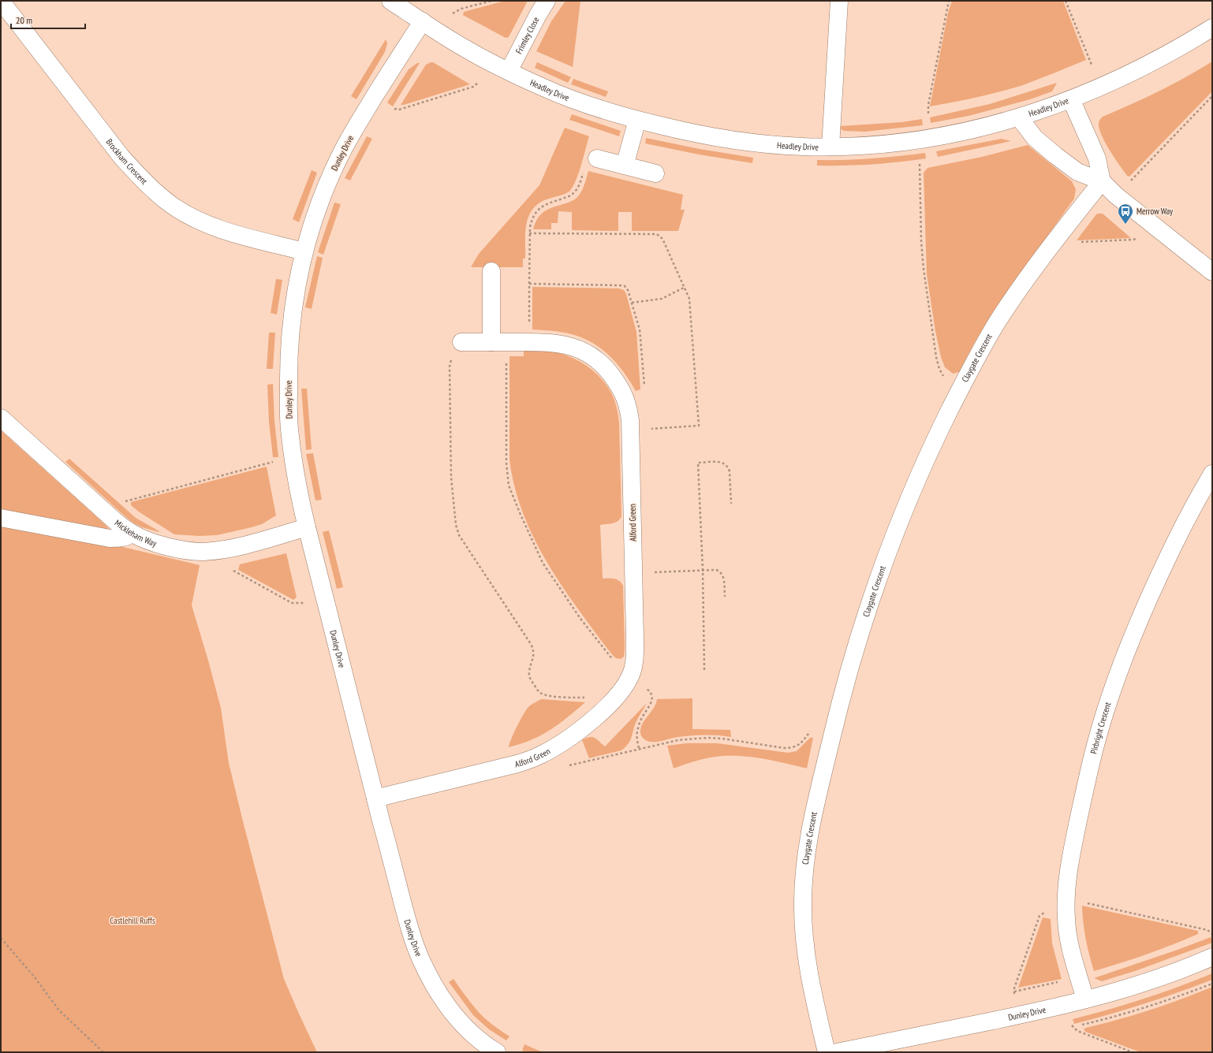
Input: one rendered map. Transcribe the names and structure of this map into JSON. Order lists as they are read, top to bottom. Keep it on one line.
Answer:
{"streets":{"street":["Frimley Close","Headley Drive","Dunley Drive","Brockham Crescent","Claygate Crescent","Alford Green","Mickleham Way","Pirbright Crescent"]},"crossings":[["Frimley Close","Headley Drive"],["Headley Drive","Dunley Drive"],["Dunley Drive","Brockham Crescent"],["Dunley Drive","Alford Green"],["Dunley Drive","Mickleham Way"],["Dunley Drive","Pirbright Crescent"]],"parks":["Castlehill Ruffs"],"places":{"bus stop":["Merrow Way"]},"scale_bar":"20 m"}
